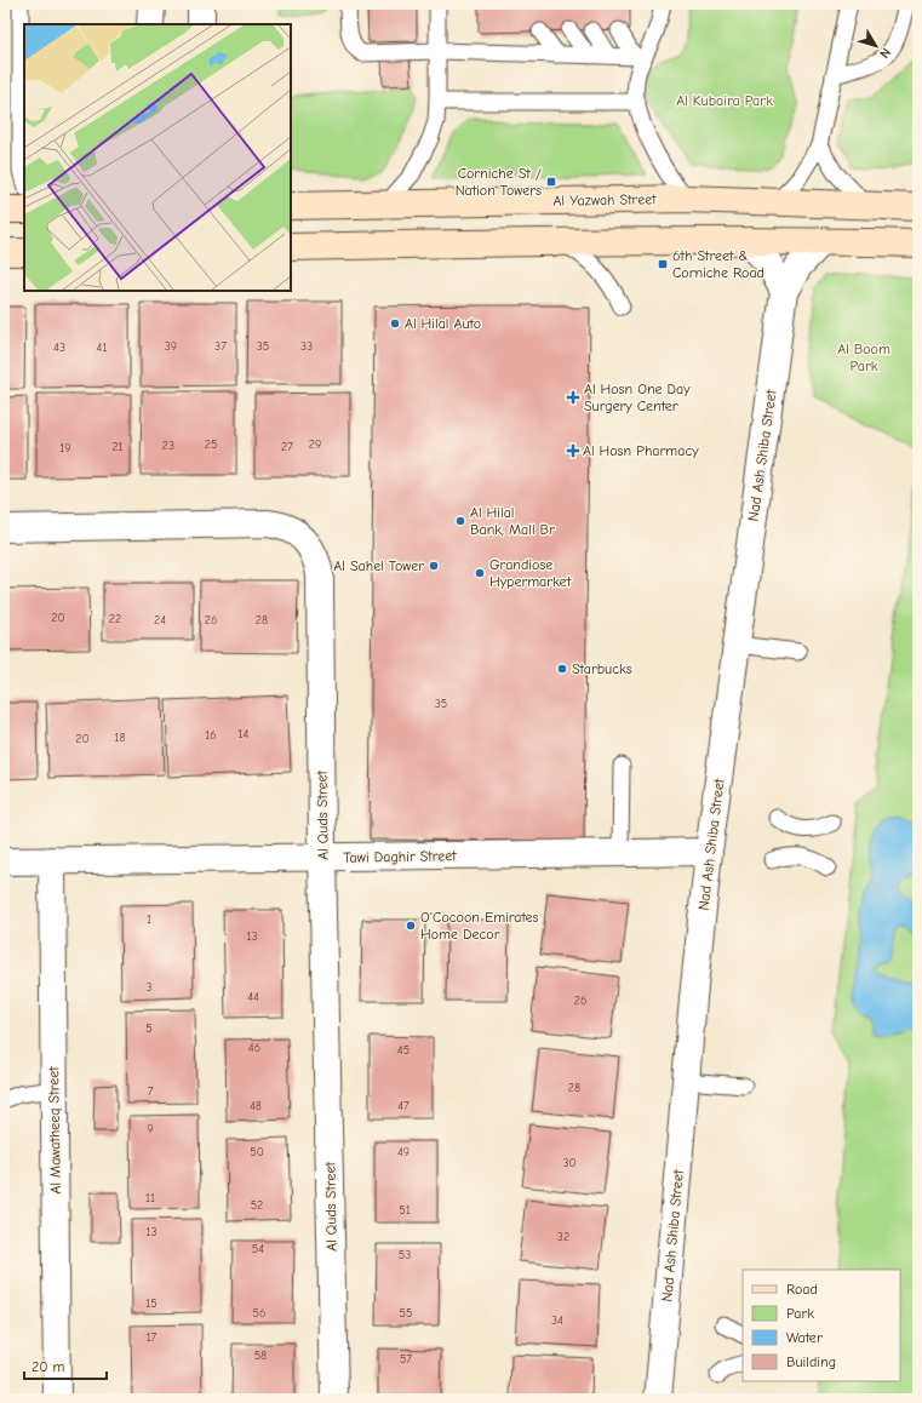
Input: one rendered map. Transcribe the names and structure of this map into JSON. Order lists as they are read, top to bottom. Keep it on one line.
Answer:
{"streets":{"street":["Al Yazwah Street","Nad Ash Shiba Street","Al Quds Street","Tawi Daghir Street","Al Mawatheeq Street"]},"crossings":[["Nad Ash Shiba Street","Tawi Daghir Street"],["Al Quds Street","Tawi Daghir Street"],["Tawi Daghir Street","Al Mawatheeq Street"]],"parks":["Al Kubaira Park","Al Boom Park"],"places":{"transit":["Corniche St / Nation Towers","6th Street & Corniche Road"],"other":["Al Hilal Auto","Al Hilal Bank, Mall Br","Al Sahel Tower","Grandiose Hypermarket","Starbucks","O'Cocoon Emirates Home Decor"],"health":["Al Hosn One Day Surgery Center","Al Hosn Pharmacy"]},"house_numbers":["39","37","35","33","43","41","25","29","23","21","27","19","20","22","24","26","28","35","14","16","18","20","1","13","3","44","26","5","46","45","28","7","48","47","9","50","49","30","11","52","51","13","32","54","53","15","56","55","34","17","58","57"],"legend":["Road","Park","Water","Building"],"scale_bar":"20 m","north":"bottom right"}
